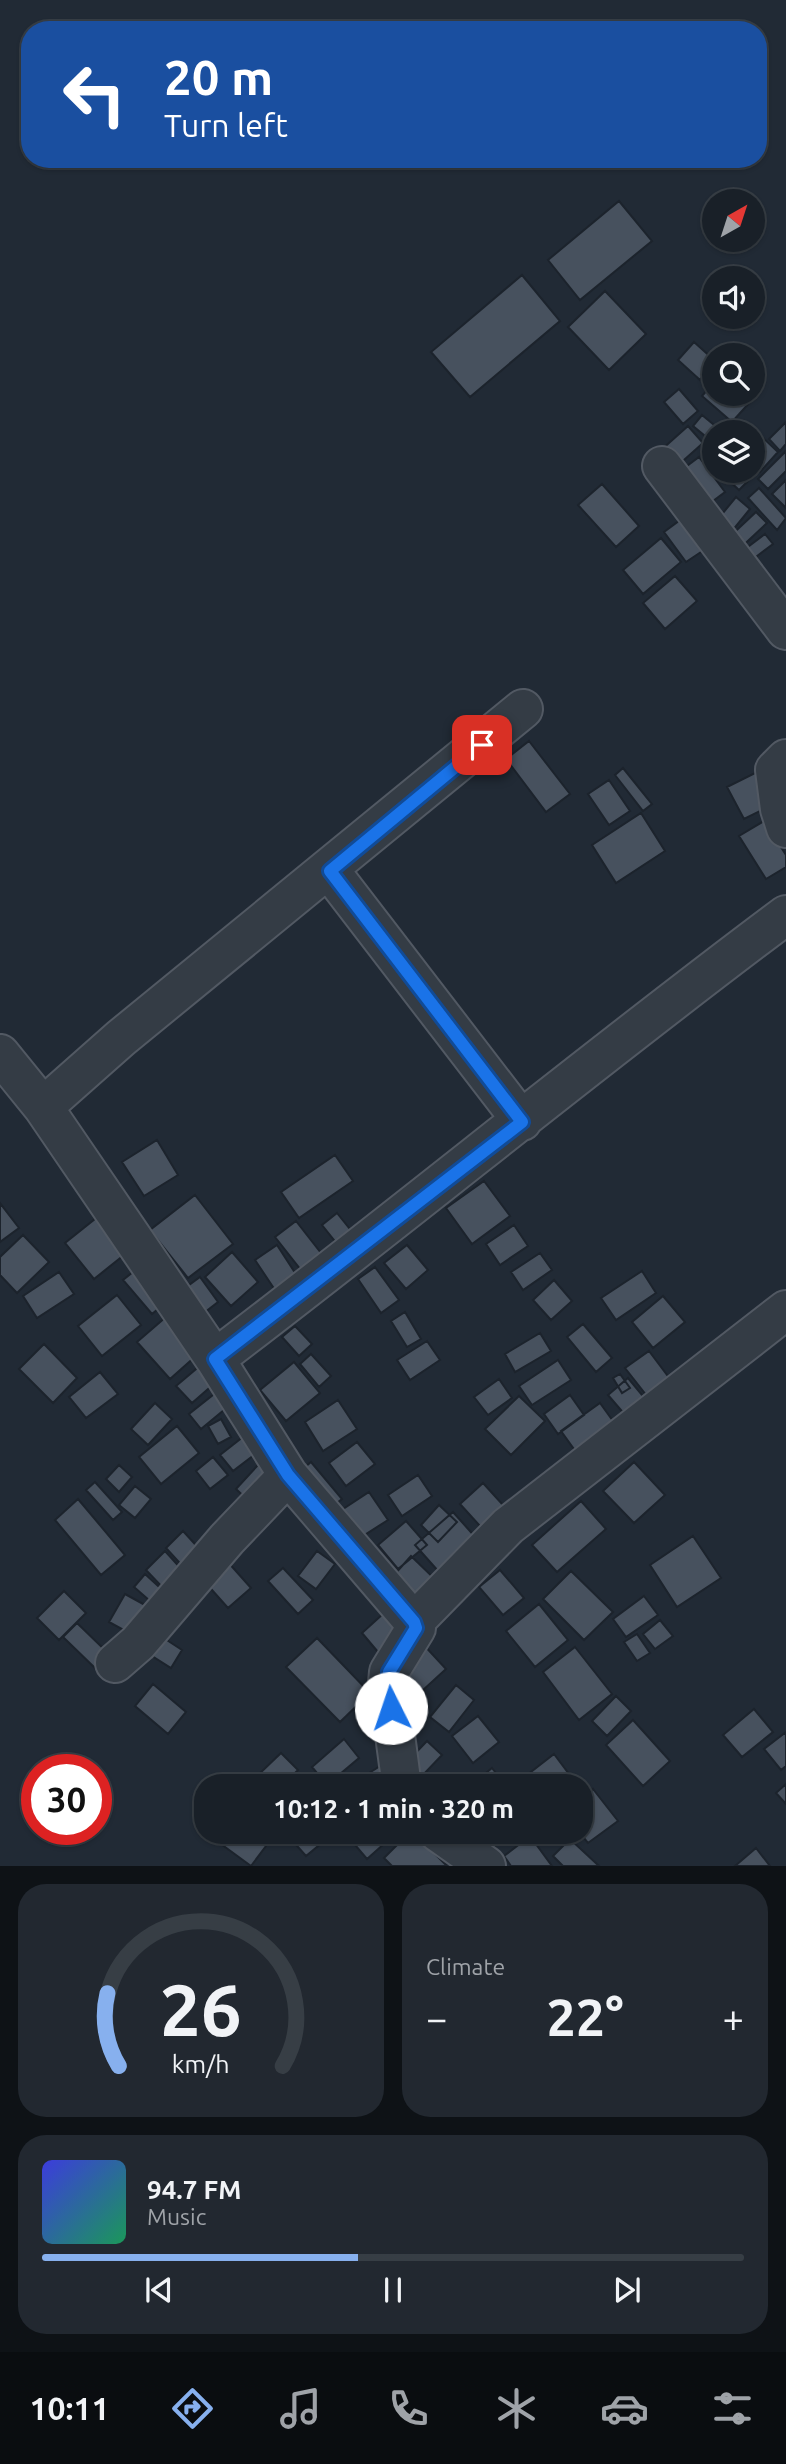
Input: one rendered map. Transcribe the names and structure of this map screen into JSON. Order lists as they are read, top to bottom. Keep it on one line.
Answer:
{"north":"top right","page":{"turn":["20 m","Turn left"],"limit":"30","trip":"10:12 · 1 min · 320 m","tile":"Climate","heat":["−","22°","+"],"song":["94.7 FM","Music"],"tabs":"10:11","gauge":["26","km/h"]}}
